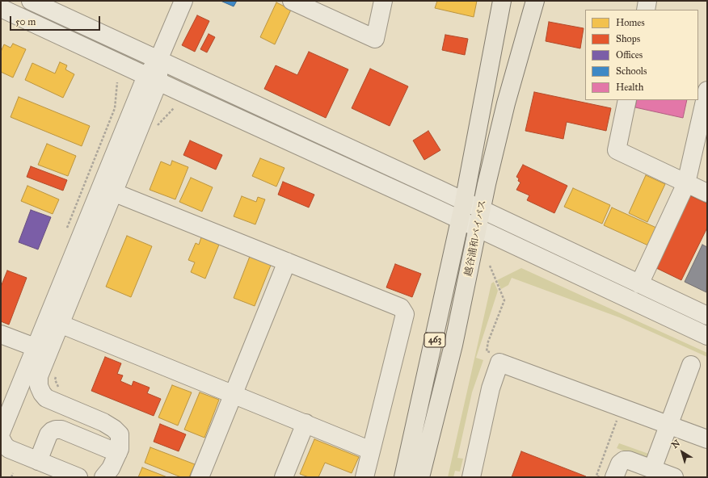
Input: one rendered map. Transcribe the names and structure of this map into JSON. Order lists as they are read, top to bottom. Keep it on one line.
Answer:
{"streets":{"highway":["越谷浦和バイパス","463"]},"legend":["Homes","Shops","Offices","Schools","Health"],"scale_bar":"50 m","north":"top left"}
